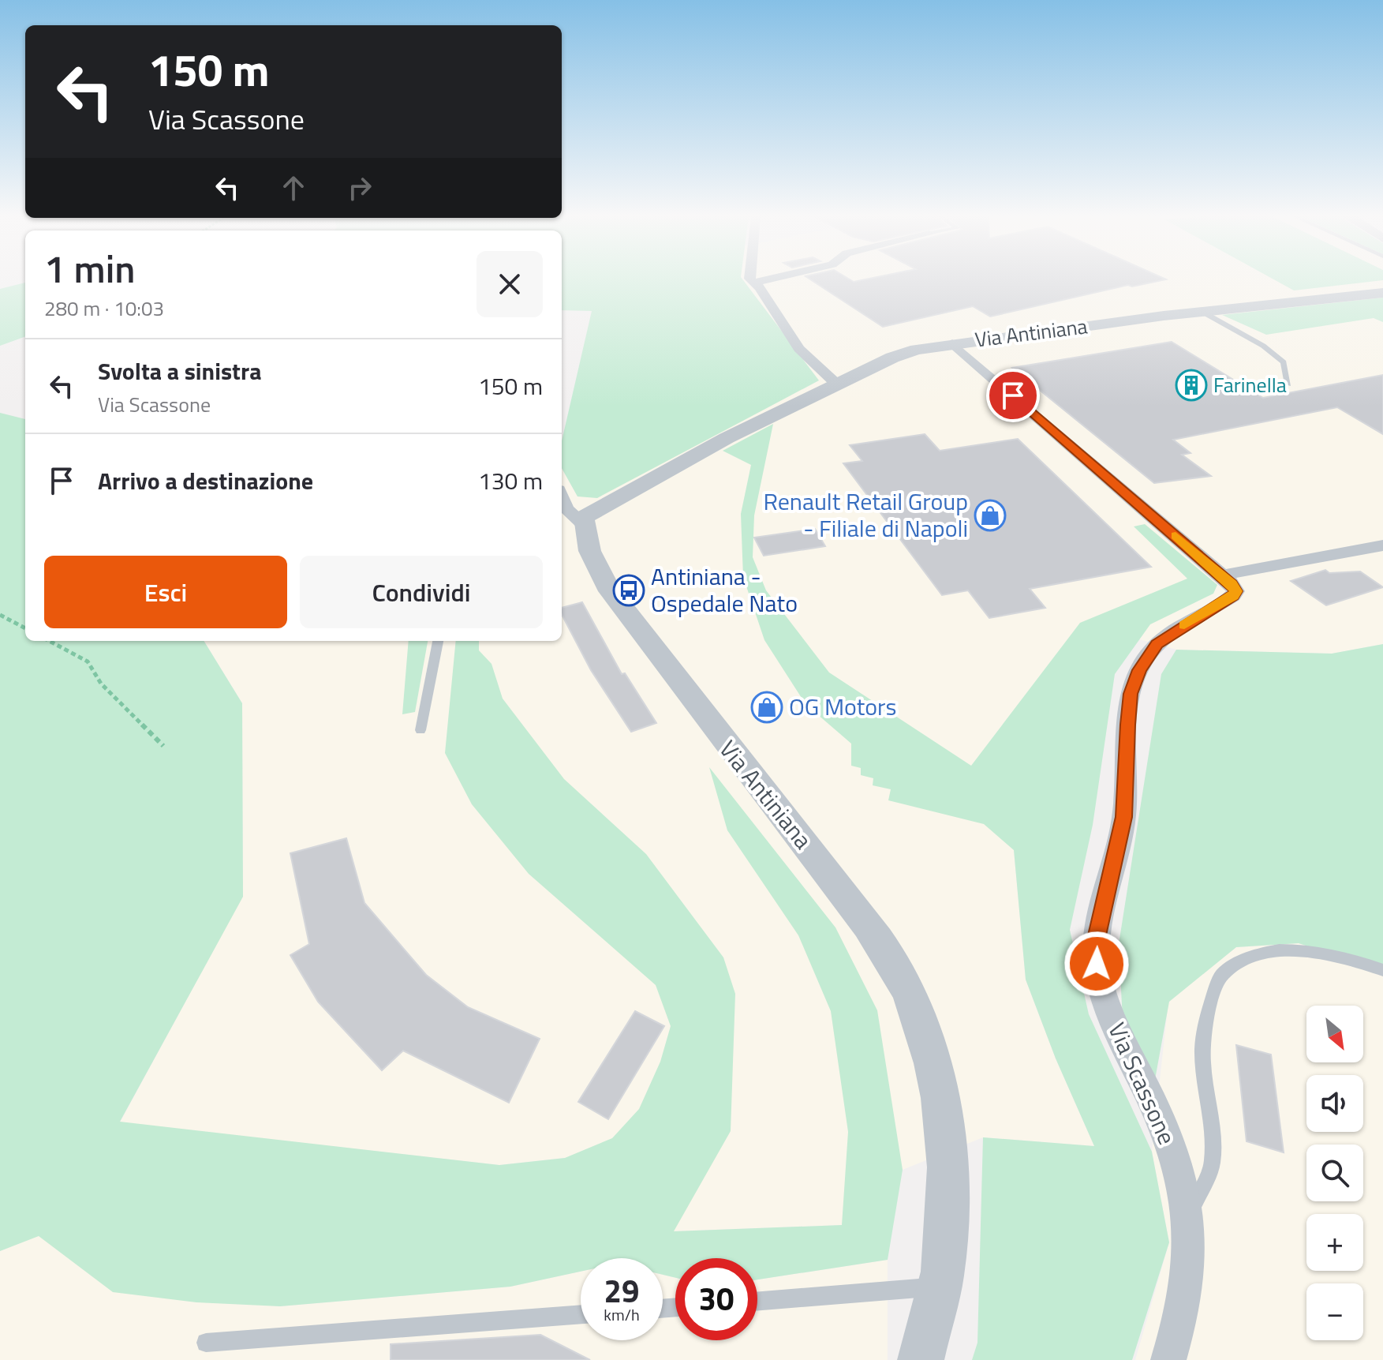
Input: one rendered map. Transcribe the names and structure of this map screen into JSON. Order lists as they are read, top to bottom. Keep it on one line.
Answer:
{"streets":{"street":["Via Antiniana","Via Scassone"]},"places":{"building":["Farinella"],"shop":["Renault Retail Group - Filiale di Napoli","OG Motors"],"bus stop":["Antiniana - Ospedale Nato"]},"north":"bottom right","page":{"turn":["150 m","Via Scassone"],"heading":["1 min","280 m · 10:03"],"list":[{"name":"Svolta a sinistra","note":"Via Scassone","value":"150 m"},{"name":"Arrivo a destinazione","value":"130 m"}],"buttons":["Esci","Condividi"],"map_buttons":["+","−"],"speed":"29 km/h","limit":"30"}}
